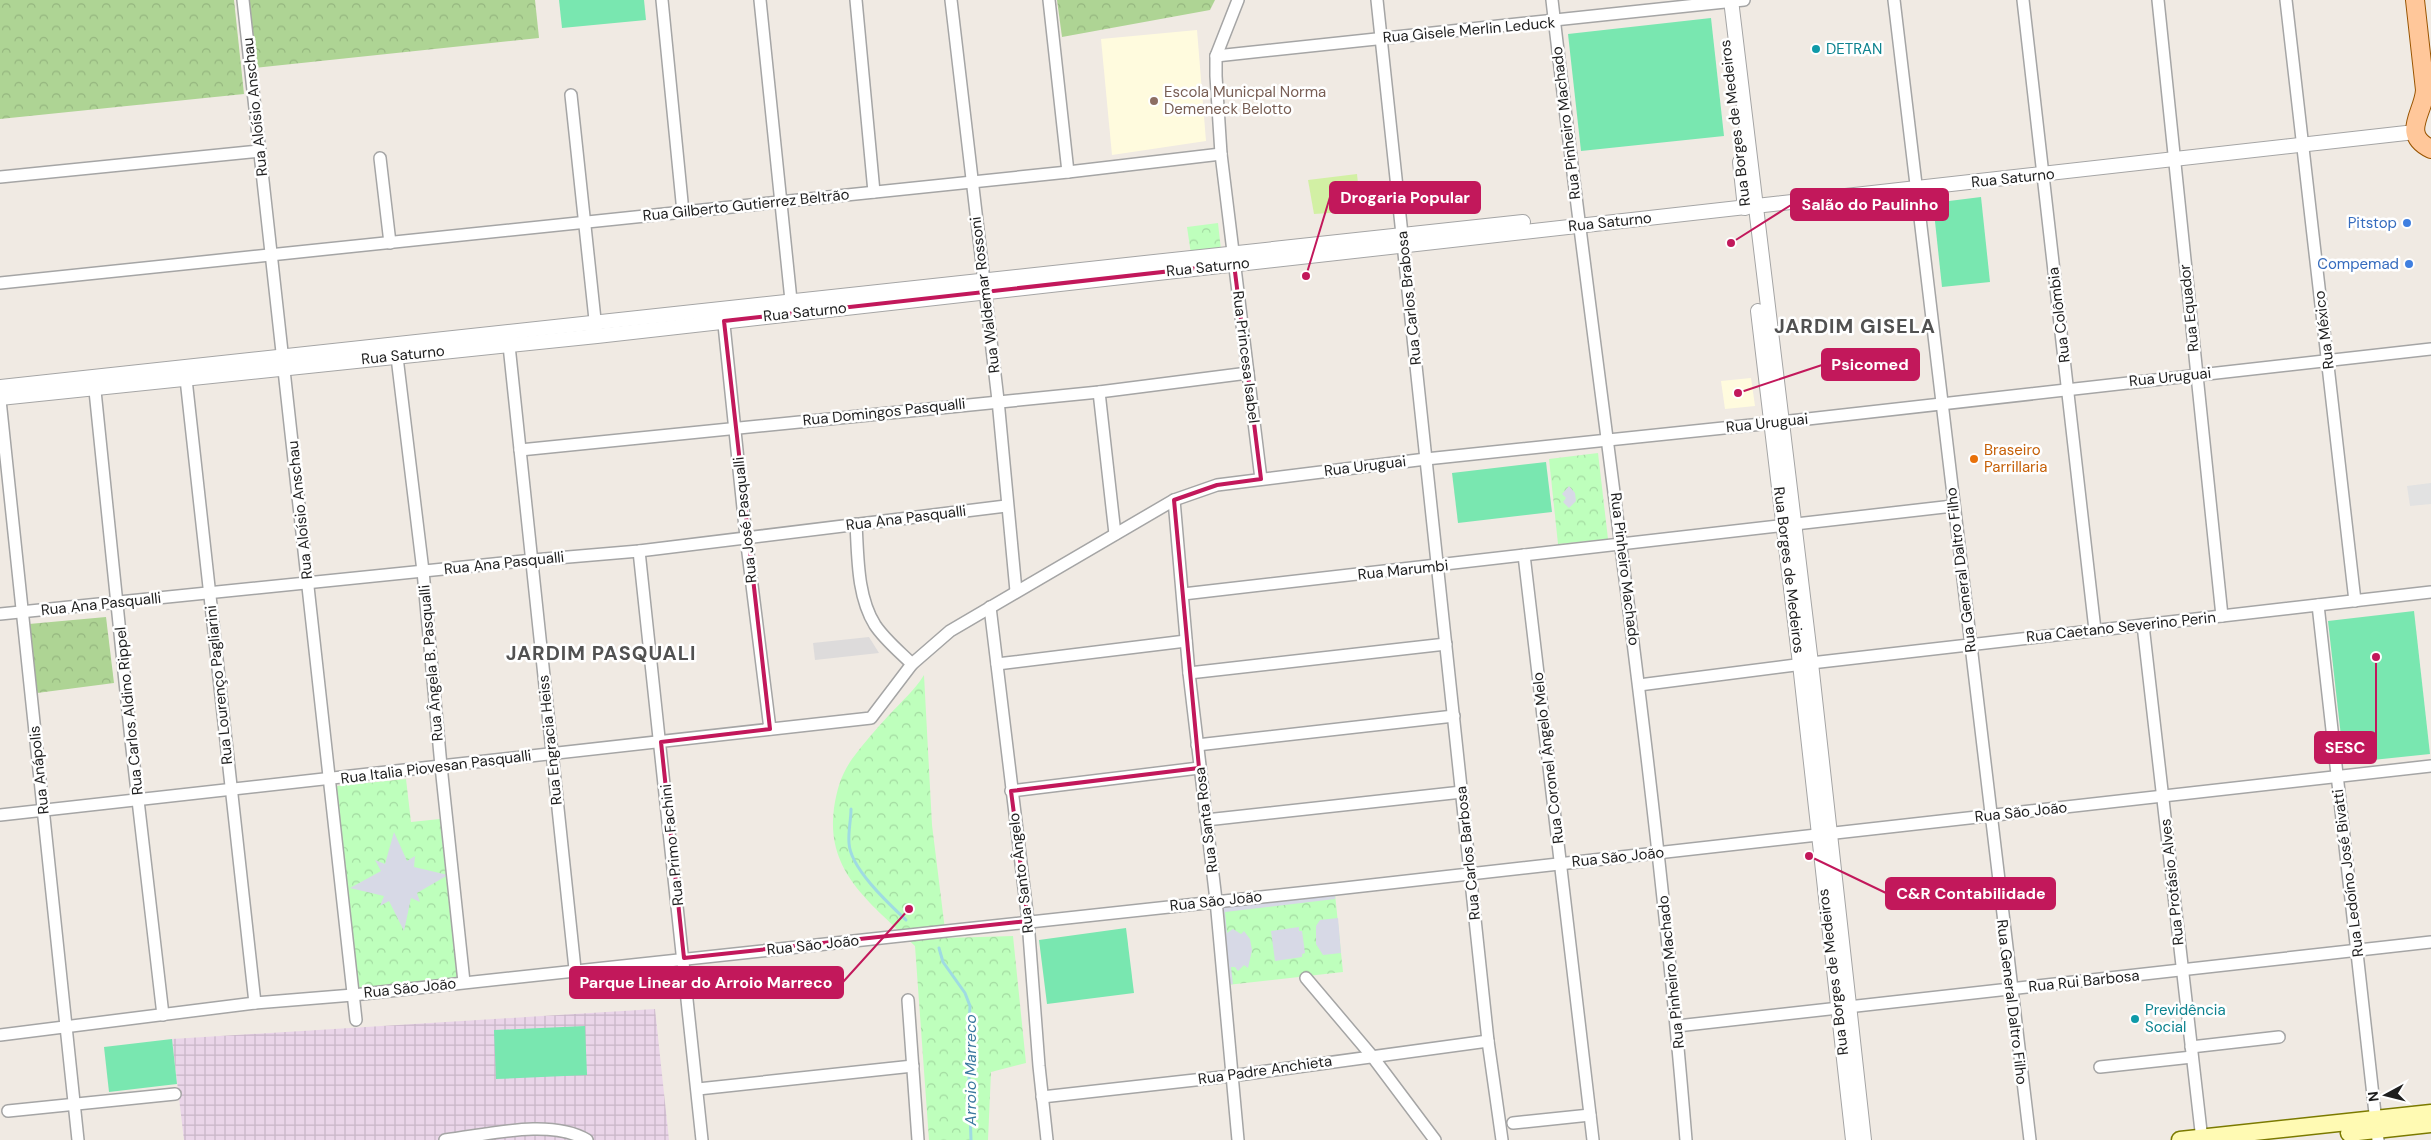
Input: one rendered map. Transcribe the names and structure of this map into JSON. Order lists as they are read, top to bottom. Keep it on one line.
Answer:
{"streets":{"street":["Rua Gisele Merlin Leduck","Rua Aloísio Anschau","Rua Pinheiro Machado","Rua Borges de Medeiros","Rua Saturno","Rua Gilberto Gutierrez Beltrão","Rua Waldemar Rossoni","Rua Carlos Brabosa","Rua Equador","Rua Colômbia","Rua México","Rua Princesa Isabel","Rua Uruguai","Rua Domingos Pasqualli","Rua Ana Pasqualli","Rua José Pasqualli","Rua Marumbi","Rua General Daltro Filho","Rua Caetano Severino Perin","Rua Ângela B. Pasqualli","Rua Lourenço Pagliarini","Rua Carlos Aldino Rippel","Rua Engracia Heiss","Rua Coronel Ângelo Melo","Rua Italia Piovesan Pasqualli","Rua Anápolis","Rua São João","Rua Santa Rosa","Rua Primo Fachini","Rua Carlos Barbosa","Rua Santo Ângelo","Rua Ledoíno José Bivatti","Rua Protásio Alves","Rua Rui Barbosa","Rua Padre Anchieta"]},"crossings":[["Rua Gisele Merlin Leduck","Rua Pinheiro Machado"],["Rua Gisele Merlin Leduck","Rua Borges de Medeiros"],["Rua Gisele Merlin Leduck","Rua Carlos Brabosa"],["Rua Gisele Merlin Leduck","Rua Princesa Isabel"],["Rua Aloísio Anschau","Rua Saturno"],["Rua Aloísio Anschau","Rua Gilberto Gutierrez Beltrão"],["Rua Aloísio Anschau","Rua Ana Pasqualli"],["Rua Aloísio Anschau","Rua Italia Piovesan Pasqualli"],["Rua Aloísio Anschau","Rua São João"],["Rua Pinheiro Machado","Rua Saturno"],["Rua Pinheiro Machado","Rua Uruguai"],["Rua Pinheiro Machado","Rua Marumbi"],["Rua Pinheiro Machado","Rua Caetano Severino Perin"],["Rua Pinheiro Machado","Rua São João"],["Rua Pinheiro Machado","Rua Rui Barbosa"],["Rua Borges de Medeiros","Rua Saturno"],["Rua Borges de Medeiros","Rua Uruguai"],["Rua Borges de Medeiros","Rua Marumbi"],["Rua Borges de Medeiros","Rua Caetano Severino Perin"],["Rua Borges de Medeiros","Rua São João"],["Rua Borges de Medeiros","Rua Rui Barbosa"],["Rua Saturno","Rua Waldemar Rossoni"],["Rua Saturno","Rua Carlos Brabosa"],["Rua Saturno","Rua Equador"],["Rua Saturno","Rua Colômbia"],["Rua Saturno","Rua México"],["Rua Saturno","Rua Princesa Isabel"],["Rua Saturno","Rua José Pasqualli"],["Rua Saturno","Rua General Daltro Filho"],["Rua Saturno","Rua Ângela B. Pasqualli"],["Rua Saturno","Rua Lourenço Pagliarini"],["Rua Saturno","Rua Carlos Aldino Rippel"],["Rua Saturno","Rua Engracia Heiss"],["Rua Saturno","Rua Anápolis"],["Rua Gilberto Gutierrez Beltrão","Rua Waldemar Rossoni"],["Rua Gilberto Gutierrez Beltrão","Rua Princesa Isabel"],["Rua Waldemar Rossoni","Rua Uruguai"],["Rua Waldemar Rossoni","Rua Domingos Pasqualli"],["Rua Waldemar Rossoni","Rua Ana Pasqualli"],["Rua Carlos Brabosa","Rua Uruguai"],["Rua Carlos Brabosa","Rua Marumbi"],["Rua Carlos Brabosa","Rua Carlos Barbosa"],["Rua Equador","Rua Uruguai"],["Rua Equador","Rua Caetano Severino Perin"],["Rua Colômbia","Rua Uruguai"],["Rua Colômbia","Rua Caetano Severino Perin"],["Rua México","Rua Uruguai"],["Rua México","Rua Caetano Severino Perin"],["Rua Princesa Isabel","Rua Uruguai"],["Rua Princesa Isabel","Rua Domingos Pasqualli"],["Rua Uruguai","Rua General Daltro Filho"],["Rua Uruguai","Rua Italia Piovesan Pasqualli"],["Rua Uruguai","Rua Santa Rosa"],["Rua Uruguai","Rua Santo Ângelo"],["Rua Domingos Pasqualli","Rua José Pasqualli"],["Rua Domingos Pasqualli","Rua Engracia Heiss"],["Rua Ana Pasqualli","Rua José Pasqualli"],["Rua Ana Pasqualli","Rua Ângela B. Pasqualli"],["Rua Ana Pasqualli","Rua Lourenço Pagliarini"],["Rua Ana Pasqualli","Rua Carlos Aldino Rippel"],["Rua Ana Pasqualli","Rua Engracia Heiss"],["Rua Ana Pasqualli","Rua Anápolis"],["Rua Ana Pasqualli","Rua Primo Fachini"],["Rua José Pasqualli","Rua Italia Piovesan Pasqualli"],["Rua Marumbi","Rua General Daltro Filho"],["Rua Marumbi","Rua Coronel Ângelo Melo"],["Rua Marumbi","Rua Santa Rosa"],["Rua Marumbi","Rua Carlos Barbosa"],["Rua General Daltro Filho","Rua Caetano Severino Perin"],["Rua General Daltro Filho","Rua São João"],["Rua General Daltro Filho","Rua Rui Barbosa"],["Rua Caetano Severino Perin","Rua Ledoíno José Bivatti"],["Rua Caetano Severino Perin","Rua Protásio Alves"],["Rua Ângela B. Pasqualli","Rua Italia Piovesan Pasqualli"],["Rua Ângela B. Pasqualli","Rua São João"],["Rua Lourenço Pagliarini","Rua Italia Piovesan Pasqualli"],["Rua Lourenço Pagliarini","Rua São João"],["Rua Carlos Aldino Rippel","Rua Italia Piovesan Pasqualli"],["Rua Carlos Aldino Rippel","Rua São João"],["Rua Engracia Heiss","Rua Italia Piovesan Pasqualli"],["Rua Engracia Heiss","Rua São João"],["Rua Coronel Ângelo Melo","Rua São João"],["Rua Italia Piovesan Pasqualli","Rua Anápolis"],["Rua Italia Piovesan Pasqualli","Rua Primo Fachini"],["Rua Anápolis","Rua São João"],["Rua São João","Rua Santa Rosa"],["Rua São João","Rua Primo Fachini"],["Rua São João","Rua Carlos Barbosa"],["Rua São João","Rua Santo Ângelo"],["Rua São João","Rua Ledoíno José Bivatti"],["Rua São João","Rua Protásio Alves"],["Rua Santa Rosa","Rua Padre Anchieta"],["Rua Carlos Barbosa","Rua Padre Anchieta"],["Rua Santo Ângelo","Rua Padre Anchieta"],["Rua Ledoíno José Bivatti","Rua Rui Barbosa"],["Rua Protásio Alves","Rua Rui Barbosa"]],"districts":["JARDIM GISELA","JARDIM PASQUALI"],"water":["Arroio Marreco"],"places":["DETRAN","Escola Municpal Norma Demeneck Belotto","Pitstop","Salão do Paulinho","Compemad","Drogaria Popular","Psicomed","Braseiro Parrillaria","SESC","C&R Contabilidade","Parque Linear do Arroio Marreco","Previdência Social"],"north":"left"}
